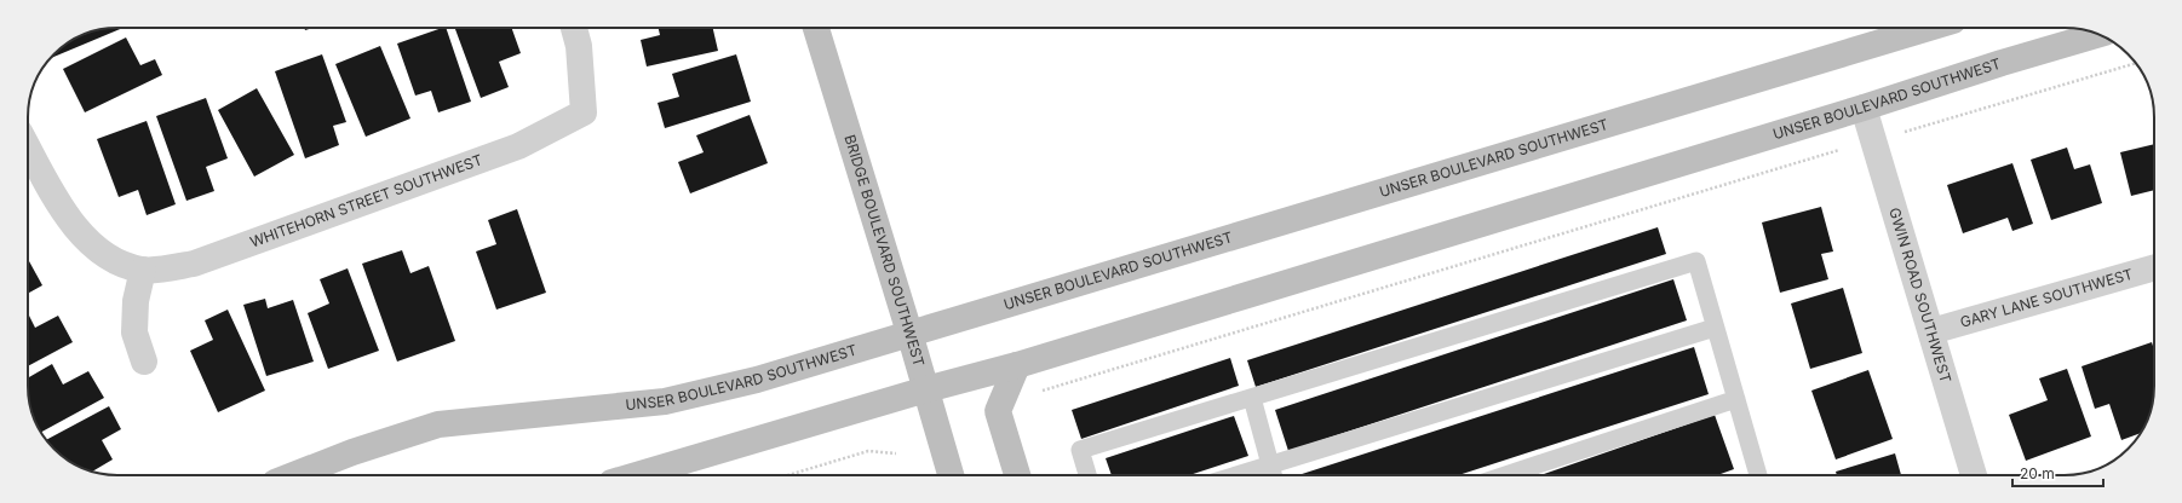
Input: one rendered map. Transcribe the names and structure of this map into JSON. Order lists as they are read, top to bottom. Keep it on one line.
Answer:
{"streets":{"main road":["UNSER BOULEVARD SOUTHWEST","BRIDGE BOULEVARD SOUTHWEST"],"street":["WHITEHORN STREET SOUTHWEST","GWIN ROAD SOUTHWEST","GARY LANE SOUTHWEST"]},"crossings":[["UNSER BOULEVARD SOUTHWEST","BRIDGE BOULEVARD SOUTHWEST"],["UNSER BOULEVARD SOUTHWEST","GWIN ROAD SOUTHWEST"],["GWIN ROAD SOUTHWEST","GARY LANE SOUTHWEST"]],"scale_bar":"20 m"}
